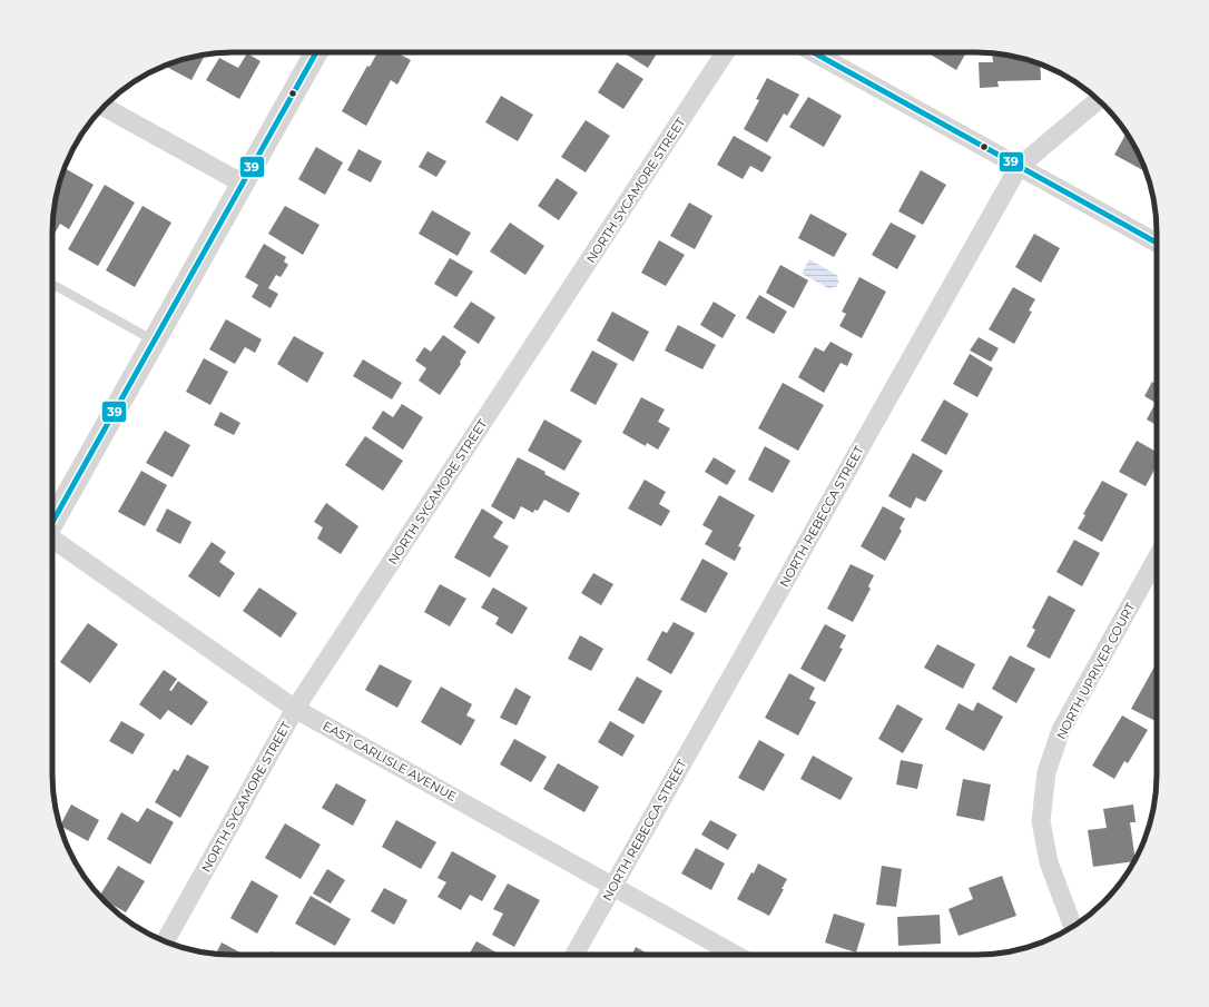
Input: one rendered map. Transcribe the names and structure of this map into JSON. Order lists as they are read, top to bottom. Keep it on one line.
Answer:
{"streets":{"street":["NORTH SYCAMORE STREET","NORTH REBECCA STREET","NORTH UPRIVER COURT","EAST CARLISLE AVENUE"]},"crossings":[["NORTH SYCAMORE STREET","EAST CARLISLE AVENUE"],["NORTH REBECCA STREET","EAST CARLISLE AVENUE"]],"lines":["transit line 39"]}
